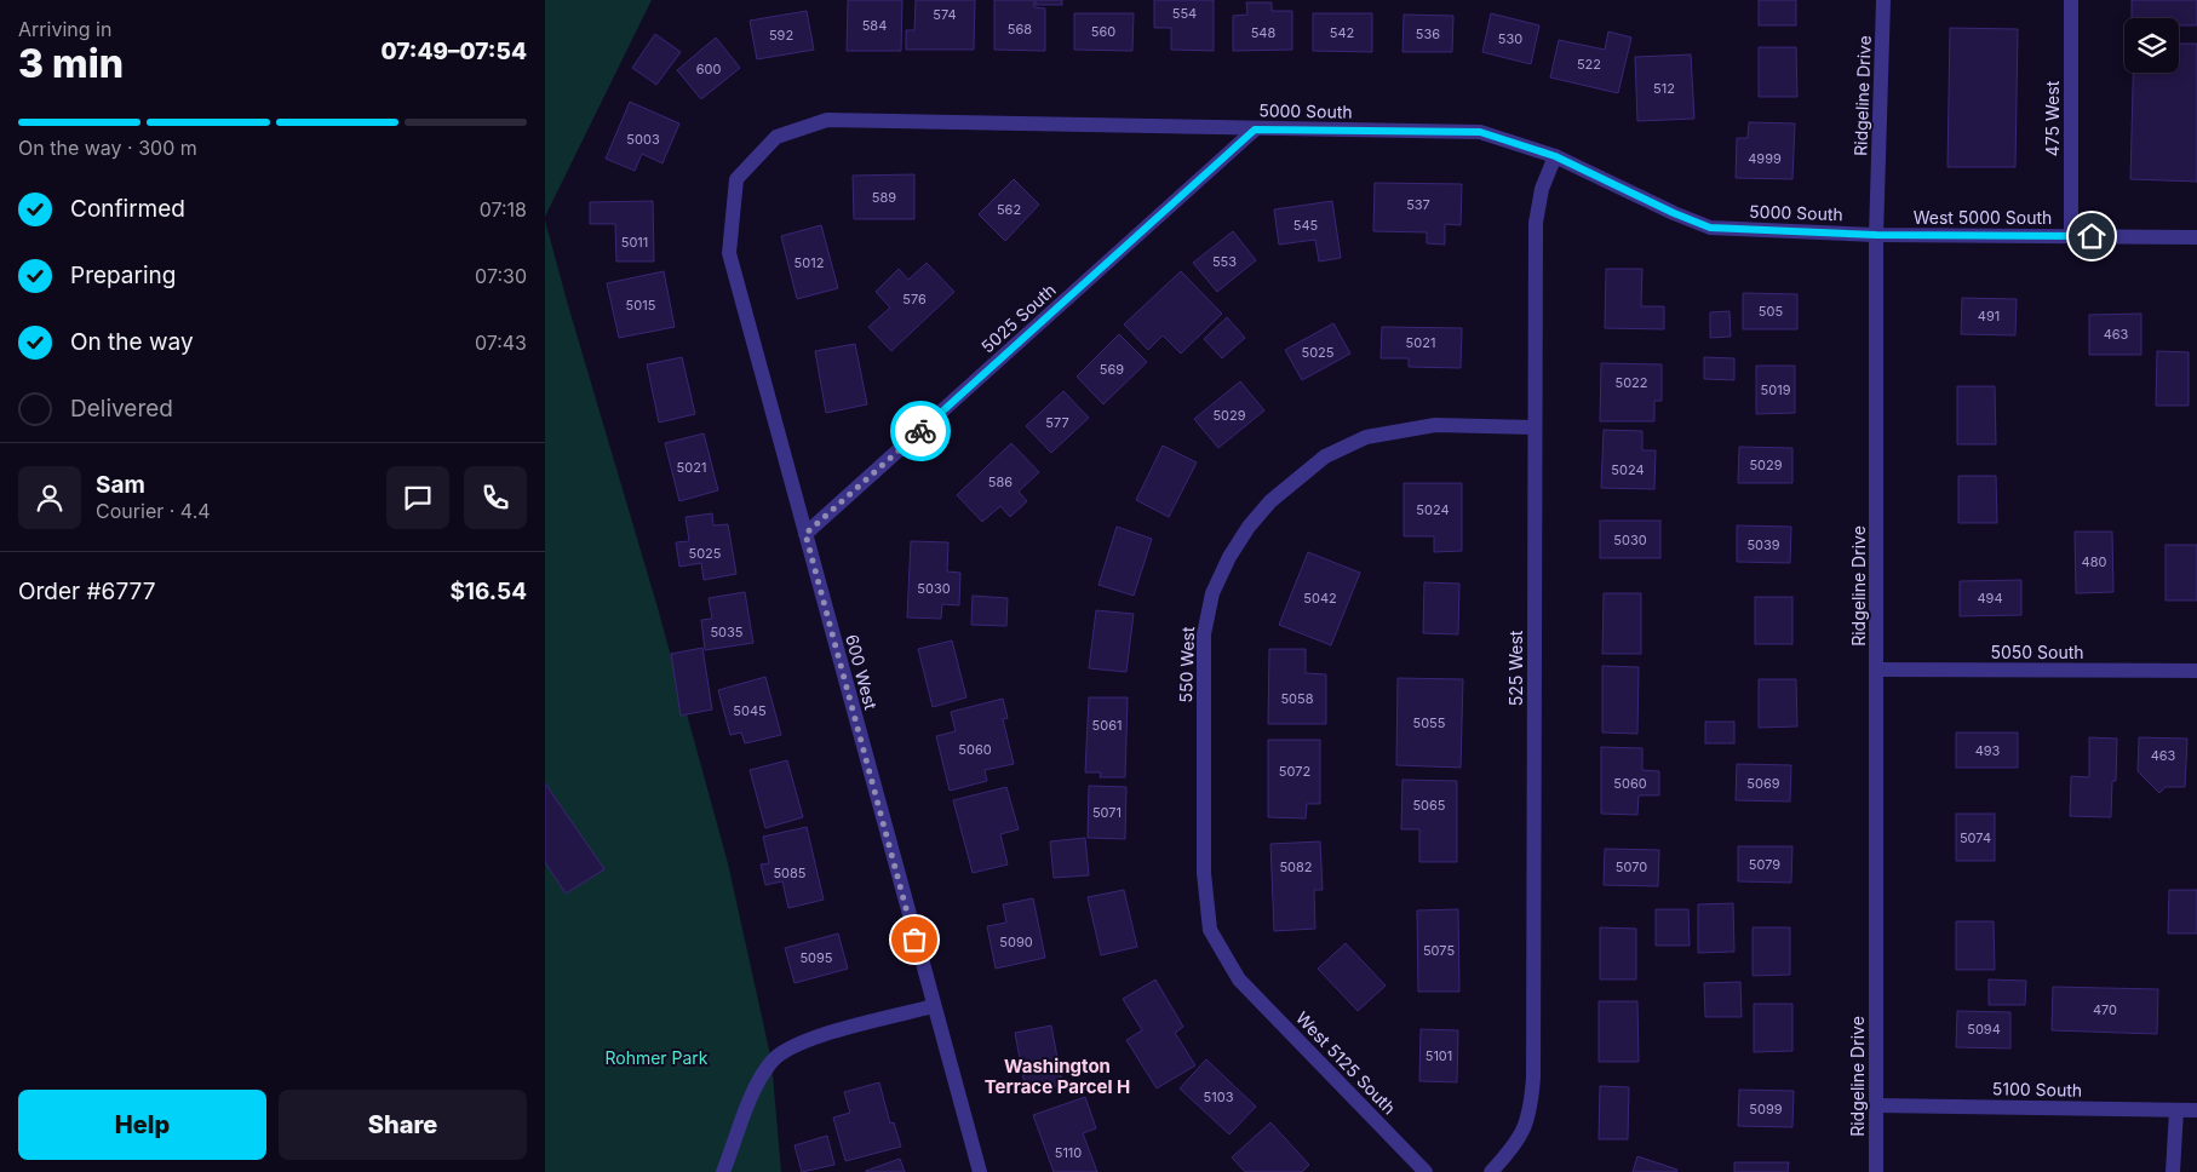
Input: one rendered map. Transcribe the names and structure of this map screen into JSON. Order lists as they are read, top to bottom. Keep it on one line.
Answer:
{"streets":{"street":["Ridgeline Drive","5000 South","475 West","West 5000 South","5025 South","5050 South","550 West","525 West","600 West","West 5125 South","5100 South"]},"crossings":[["Ridgeline Drive","5000 South"],["Ridgeline Drive","West 5000 South"],["Ridgeline Drive","5050 South"],["Ridgeline Drive","5100 South"],["5000 South","West 5000 South"],["5000 South","5025 South"],["5000 South","525 West"],["5000 South","600 West"],["475 West","West 5000 South"],["5025 South","600 West"],["550 West","525 West"],["550 West","West 5125 South"]],"districts":["Washington Terrace Parcel H"],"parks":["Rohmer Park"],"house_numbers":["554","574","584","568","560","548","542","536","592","530","522","600","512","5003","4999","589","537","562","545","5011","553","5012","576","5015","505","491","463","5021","5025","569","5022","5019","5029","577","5029","5021","5024","586","5024","5030","5039","5025","480","5030","5042","494","5035","5058","5045","5055","5061","5060","493","463","5072","5060","5069","5065","5071","5074","5079","5082","5070","5085","5090","5075","5095","470","5094","5101","5103","5099","5110"],"page":{"heading":["3 min","Arriving in","07:49–07:54"],"panel":["Sam","Courier · 4.4","Order #6777","$16.54"],"bar":"On the way · 300 m","list":[["Confirmed","07:18"],["Preparing","07:30"],["On the way","07:43"],"Delivered"],"buttons":["Help","Share"]}}
